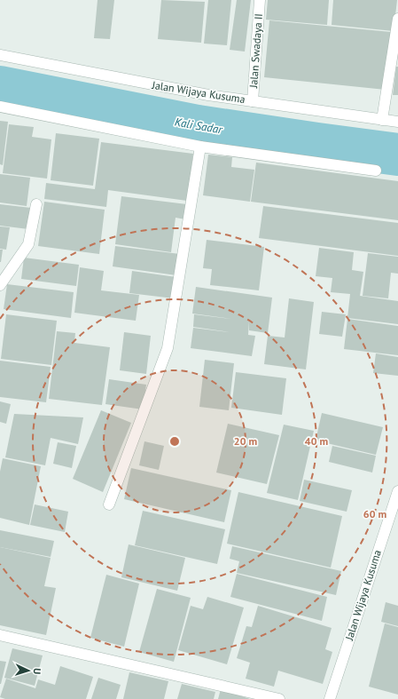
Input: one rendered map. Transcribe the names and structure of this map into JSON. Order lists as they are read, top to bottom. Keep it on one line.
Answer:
{"streets":{"street":["Jalan Swadaya II","Jalan Wijaya Kusuma"]},"crossings":[["Jalan Swadaya II","Jalan Wijaya Kusuma"]],"water":["Kali Sadar"],"north":"right","rings":["20 m","40 m","60 m"]}
